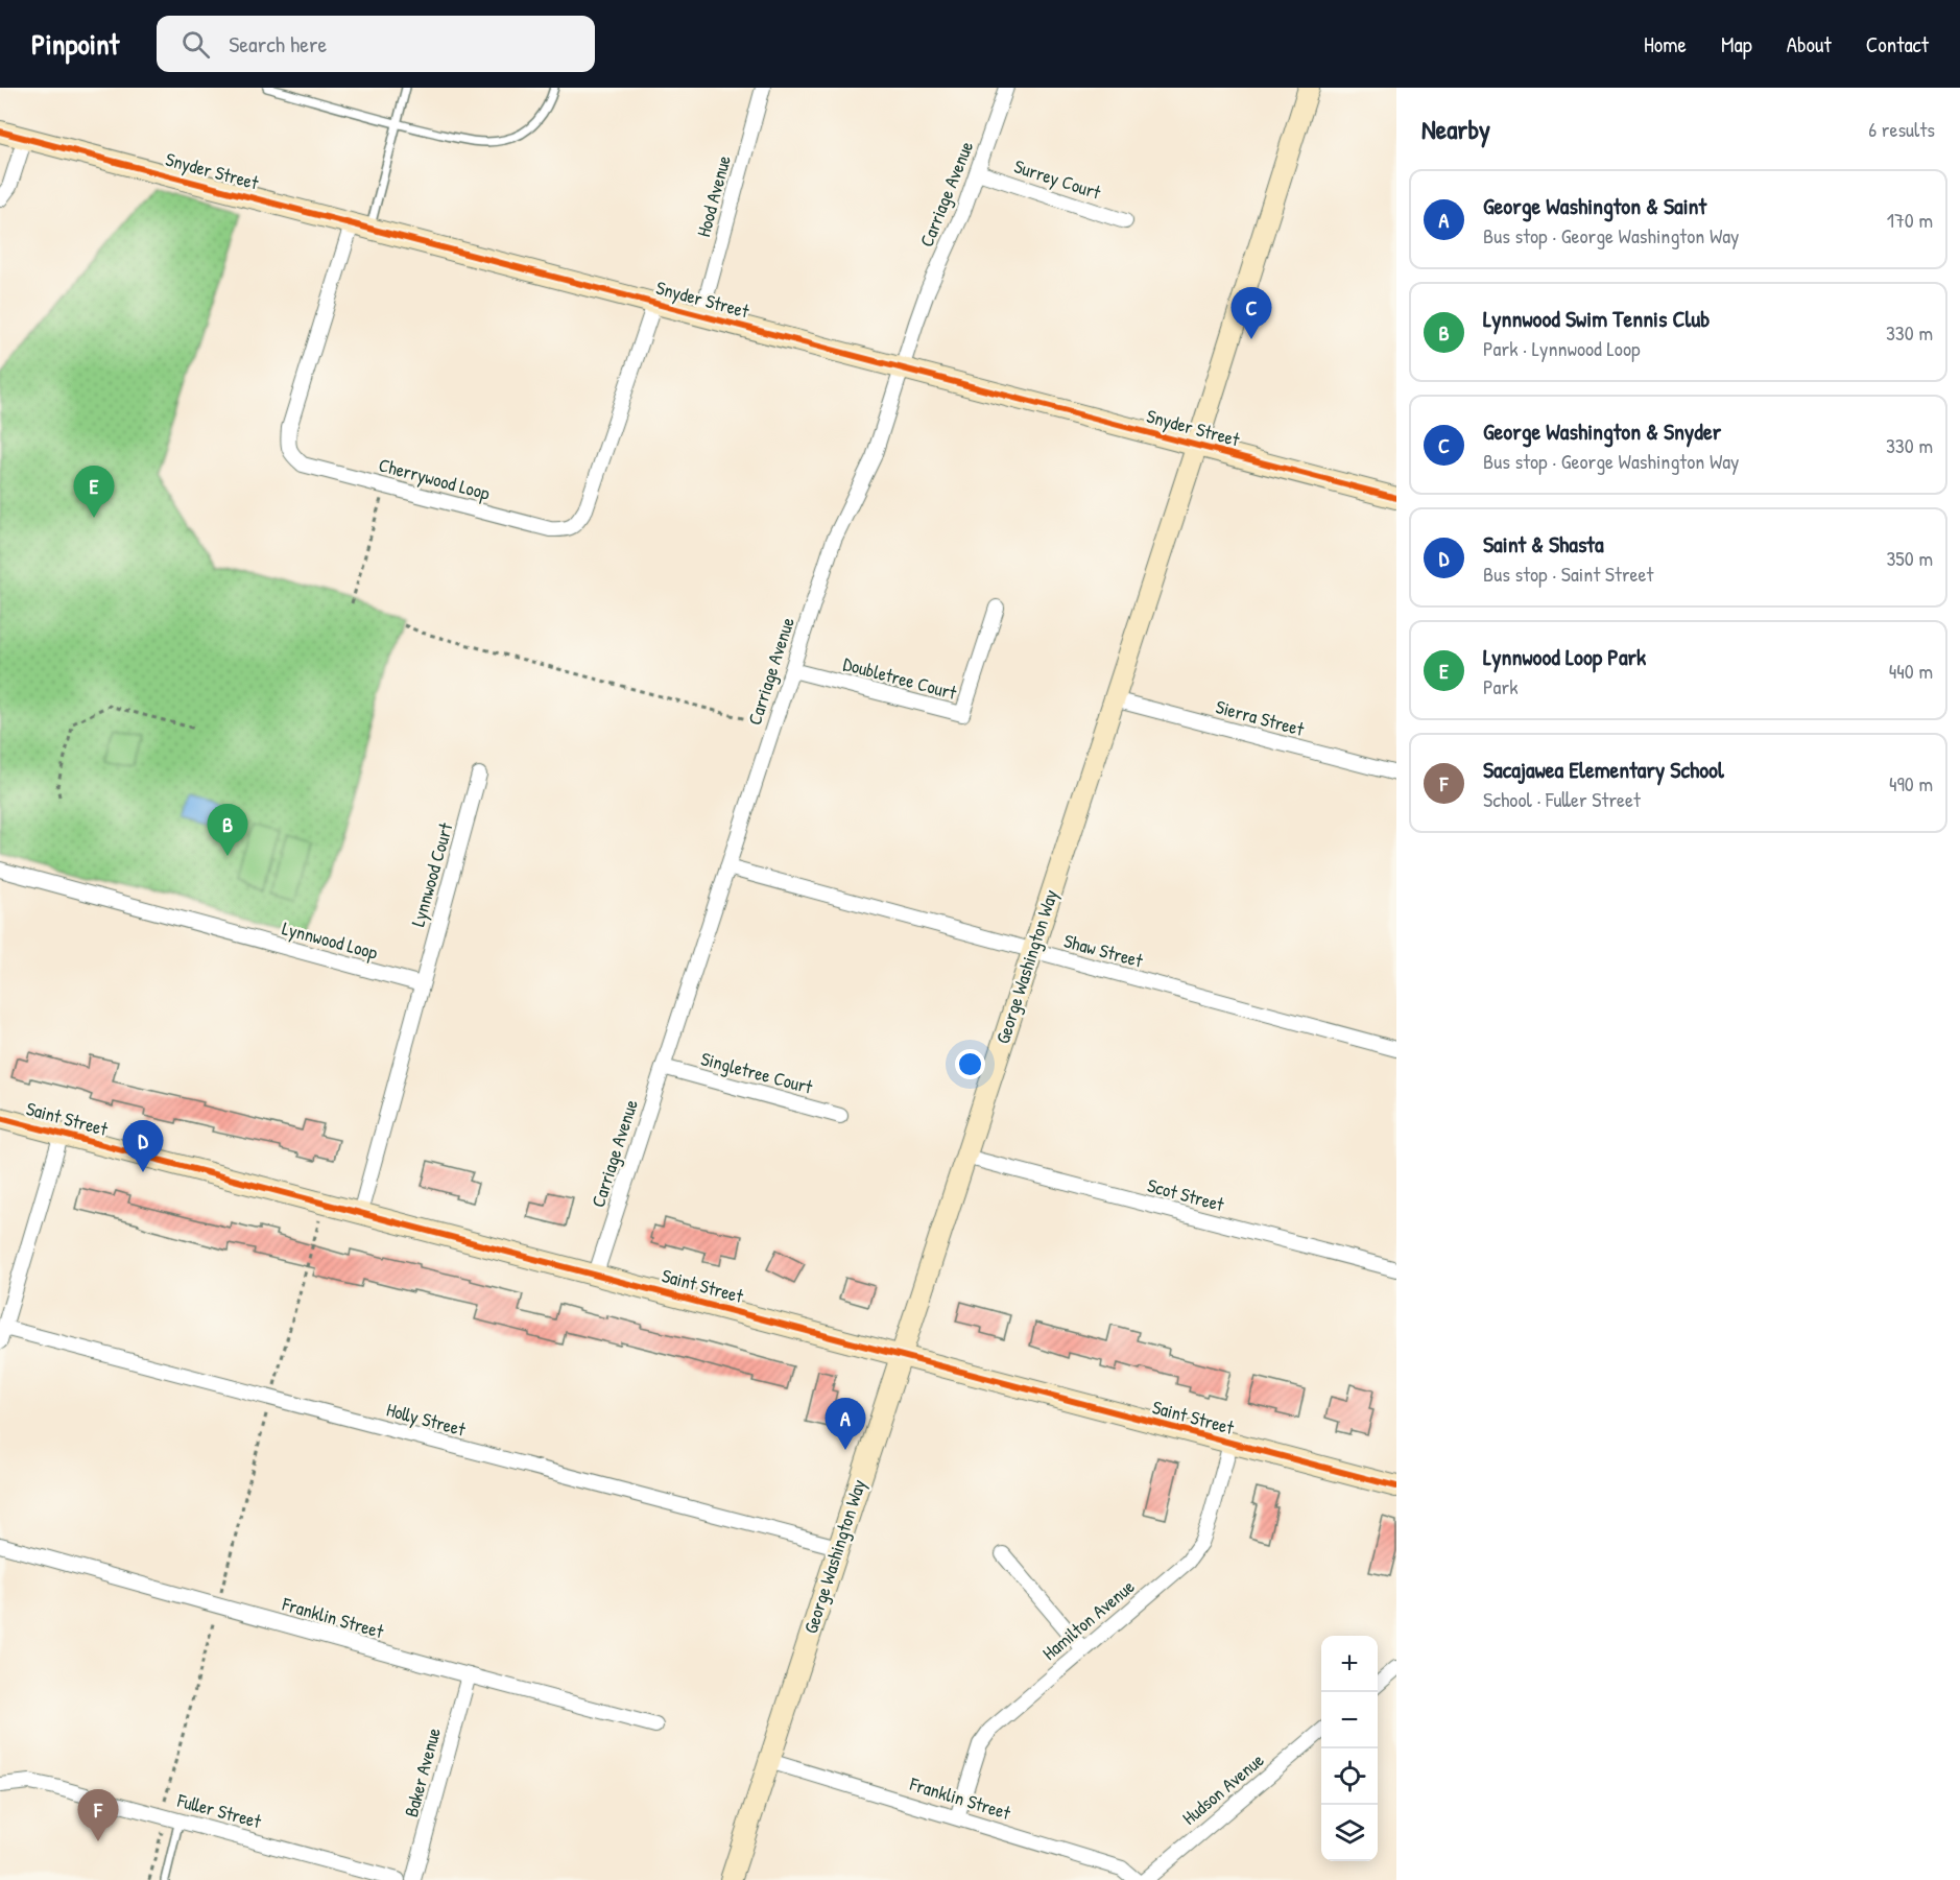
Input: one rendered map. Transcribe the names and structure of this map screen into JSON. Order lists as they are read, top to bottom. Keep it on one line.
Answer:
{"streets":{"street":["Snyder Street","Surrey Court","Carriage Avenue","Hood Avenue","Cherrywood Loop","Doubletree Court","Sierra Street","Lynnwood Court","Lynnwood Loop","Shaw Street","George Washington Way","Singletree Court","Saint Street","Scot Street","Holly Street","Franklin Street","Hamilton Avenue","Baker Avenue","Hudson Avenue","Fuller Street"]},"crossings":[["Snyder Street","Carriage Avenue"],["Snyder Street","Hood Avenue"],["Snyder Street","Cherrywood Loop"],["Snyder Street","George Washington Way"],["Surrey Court","Carriage Avenue"],["Carriage Avenue","Doubletree Court"],["Carriage Avenue","Shaw Street"],["Carriage Avenue","Singletree Court"],["Carriage Avenue","Saint Street"],["Sierra Street","George Washington Way"],["Lynnwood Court","Lynnwood Loop"],["Shaw Street","George Washington Way"],["George Washington Way","Saint Street"],["George Washington Way","Scot Street"],["George Washington Way","Holly Street"],["George Washington Way","Franklin Street"],["Saint Street","Hamilton Avenue"],["Franklin Street","Hamilton Avenue"],["Franklin Street","Baker Avenue"]],"page":{"header":"Pinpoint","search":"Search here","nav":["Home","Map","About","Contact"],"heading":["Nearby","6 results"],"list":[{"mark":"A","name":"George Washington & Saint","note":"Bus stop · George Washington Way","value":"170 m"},{"mark":"B","name":"Lynnwood Swim Tennis Club","note":"Park · Lynnwood Loop","value":"330 m"},{"mark":"C","name":"George Washington & Snyder","note":"Bus stop · George Washington Way","value":"330 m"},{"mark":"D","name":"Saint & Shasta","note":"Bus stop · Saint Street","value":"350 m"},{"mark":"E","name":"Lynnwood Loop Park","note":"Park","value":"440 m"},{"mark":"F","name":"Sacajawea Elementary School","note":"School · Fuller Street","value":"490 m"}],"pins":["C","E","B","D","A","F"],"map_buttons":["+","−"]}}
